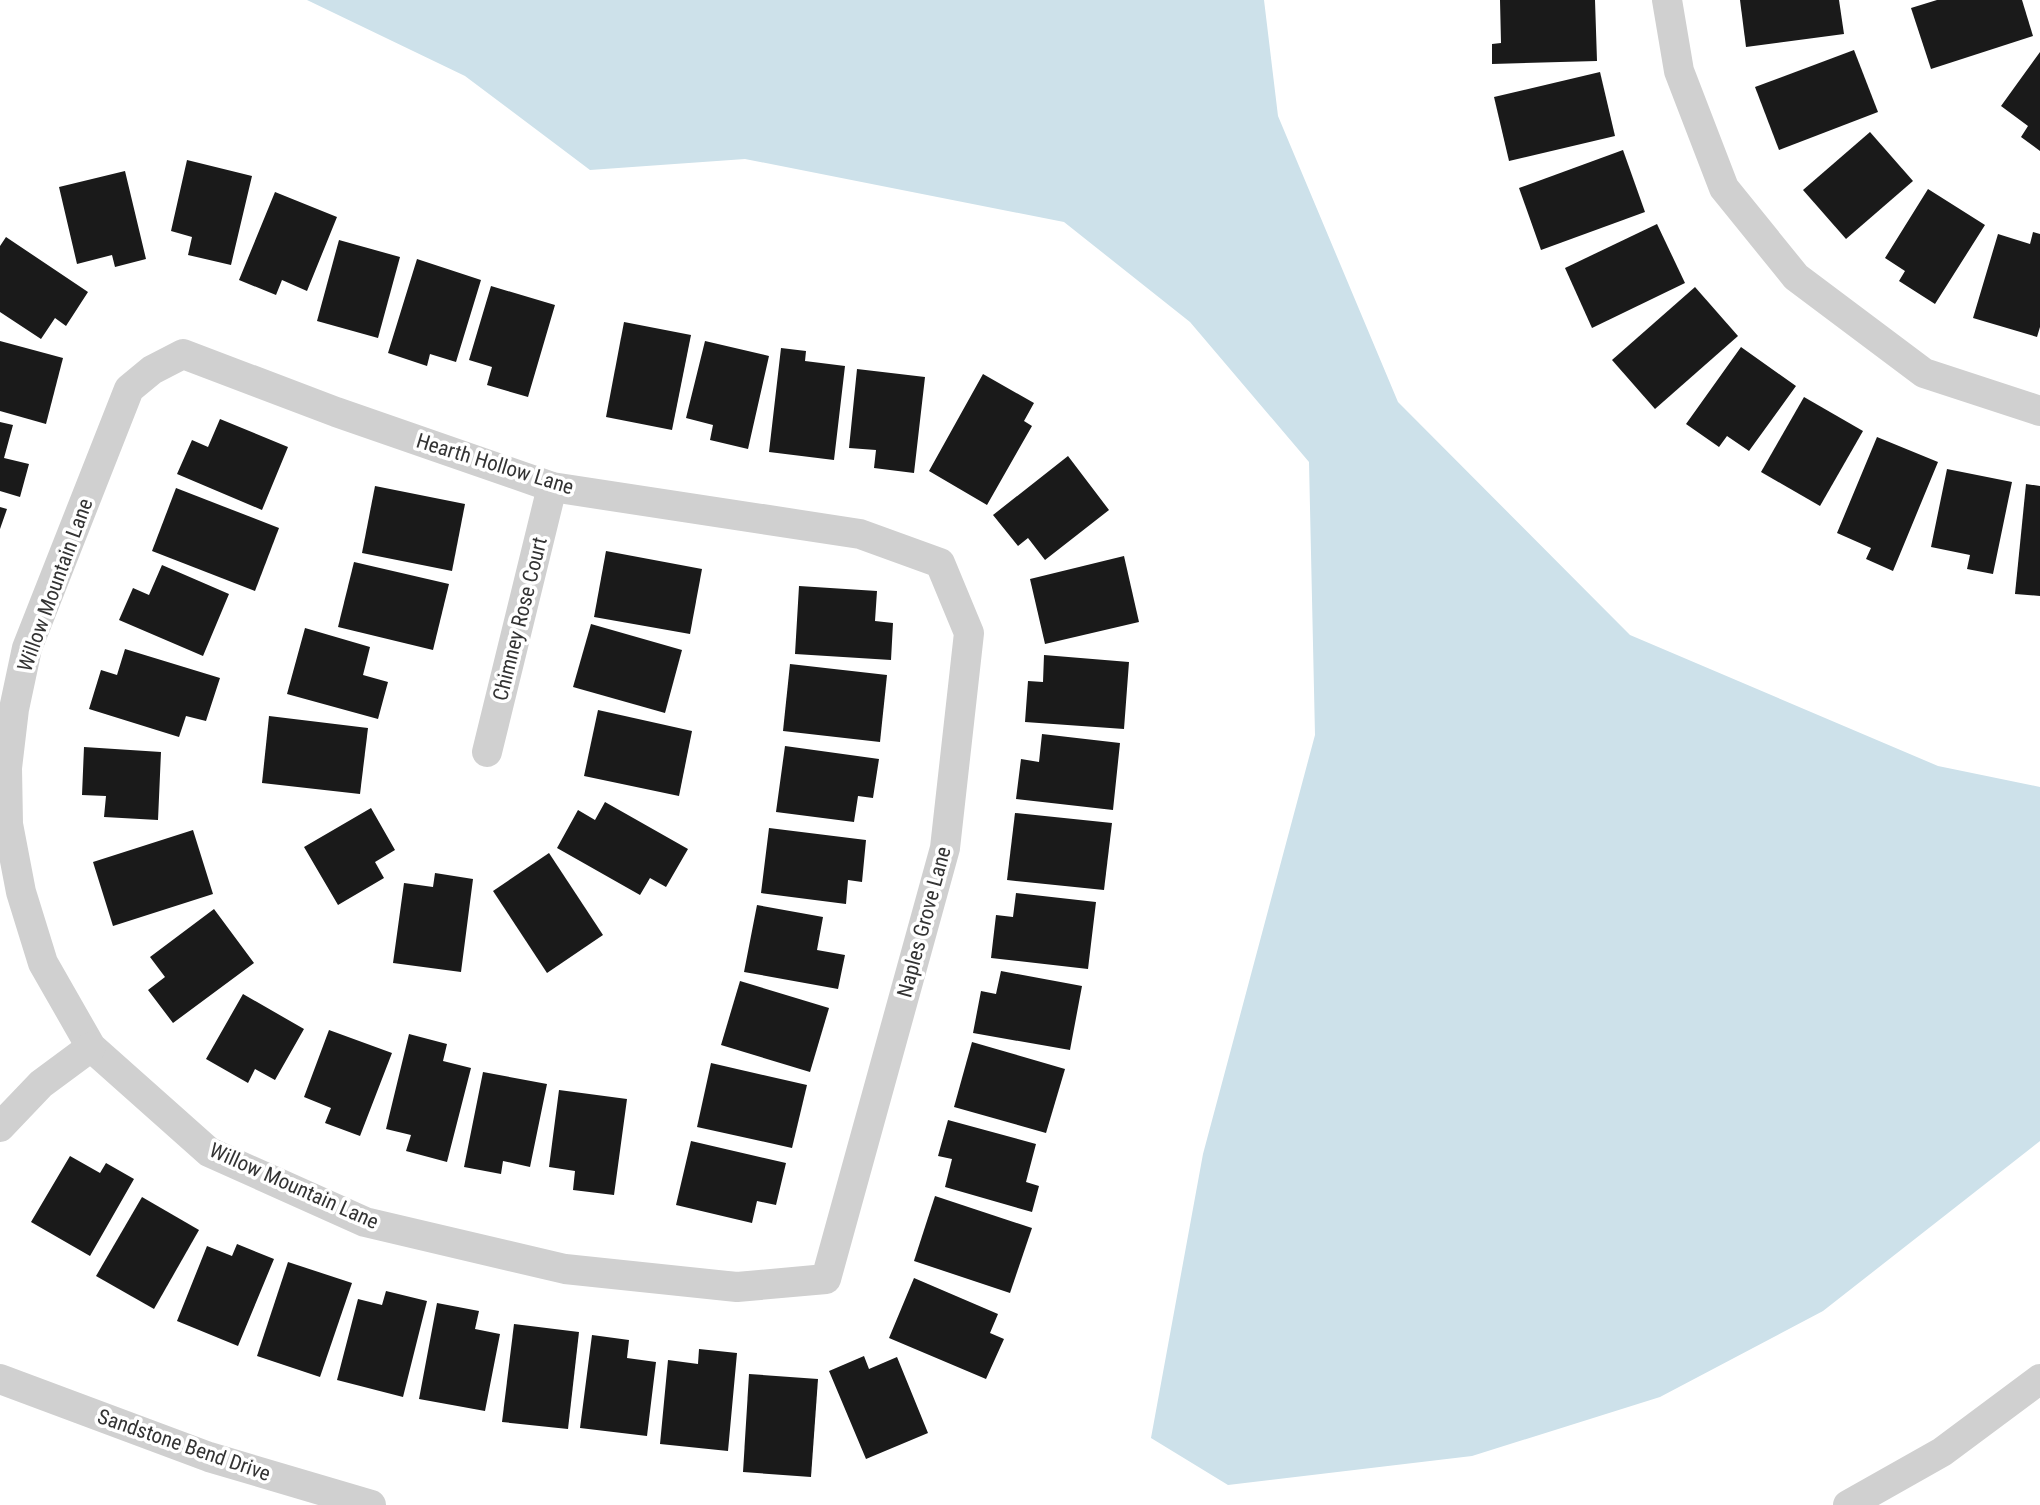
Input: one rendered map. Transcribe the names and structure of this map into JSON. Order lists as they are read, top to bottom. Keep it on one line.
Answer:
{"streets":{"street":["Hearth Hollow Lane","Willow Mountain Lane","Chimney Rose Court","Naples Grove Lane","Sandstone Bend Drive"]},"crossings":[["Hearth Hollow Lane","Willow Mountain Lane"],["Hearth Hollow Lane","Chimney Rose Court"],["Hearth Hollow Lane","Naples Grove Lane"],["Willow Mountain Lane","Naples Grove Lane"]]}
